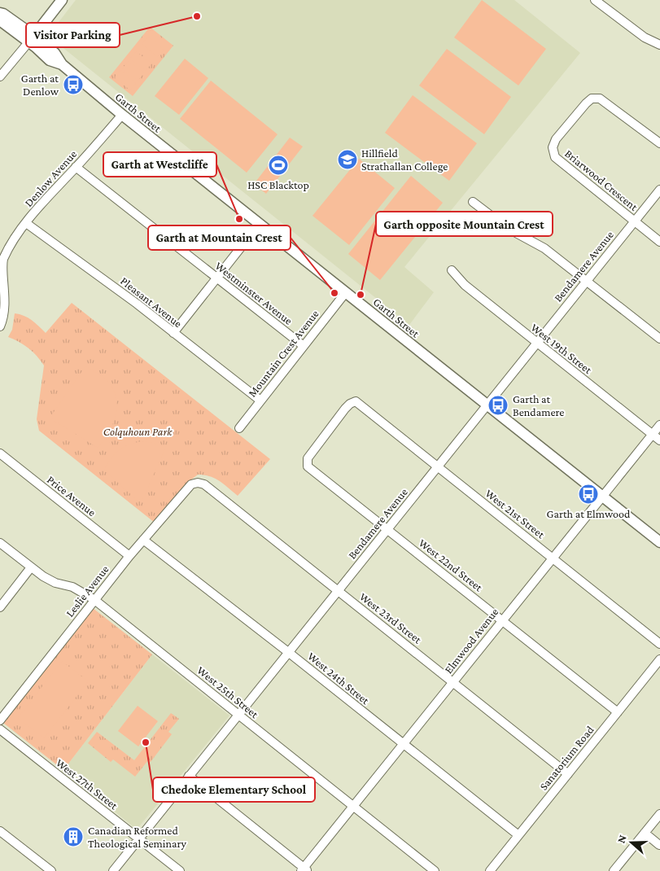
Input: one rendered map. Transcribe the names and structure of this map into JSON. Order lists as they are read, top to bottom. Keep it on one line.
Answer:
{"streets":{"main road":["Garth Street"],"street":["Denlow Avenue","Briarwood Crescent","Bendamere Avenue","Westminster Avenue","Pleasant Avenue","West 19th Street","Mountain Crest Avenue","Price Avenue","West 21st Street","West 22nd Street","Leslie Avenue","West 23rd Street","Elmwood Avenue","West 24th Street","West 25th Street","Sanatorium Road","West 27th Street"]},"crossings":[["Garth Street","Denlow Avenue"],["Garth Street","Bendamere Avenue"],["Garth Street","Mountain Crest Avenue"],["Garth Street","Elmwood Avenue"],["Denlow Avenue","Westminster Avenue"],["Denlow Avenue","Pleasant Avenue"],["Briarwood Crescent","Bendamere Avenue"],["Bendamere Avenue","West 19th Street"],["Bendamere Avenue","West 21st Street"],["Bendamere Avenue","West 22nd Street"],["Bendamere Avenue","West 23rd Street"],["Bendamere Avenue","West 24th Street"],["Bendamere Avenue","West 25th Street"],["Bendamere Avenue","West 27th Street"],["Westminster Avenue","Mountain Crest Avenue"],["Pleasant Avenue","Mountain Crest Avenue"],["West 19th Street","Elmwood Avenue"],["Price Avenue","Leslie Avenue"],["West 21st Street","West 22nd Street"],["West 21st Street","Elmwood Avenue"],["West 22nd Street","Elmwood Avenue"],["West 22nd Street","Sanatorium Road"],["Leslie Avenue","West 23rd Street"],["Leslie Avenue","West 24th Street"],["Leslie Avenue","West 25th Street"],["West 23rd Street","Elmwood Avenue"],["West 23rd Street","Sanatorium Road"],["Elmwood Avenue","West 24th Street"],["Elmwood Avenue","West 25th Street"],["West 24th Street","Sanatorium Road"]],"parks":["Colquhoun Park"],"places":{"other":["Visitor Parking","Garth at Westcliffe","Garth at Mountain Crest","Garth opposite Mountain Crest","Chedoke Elementary School"],"bus stop":["Garth at Denlow","Garth at Bendamere","Garth at Elmwood"],"school or university":["Hillfield Strathallan College"],"sports":["HSC Blacktop"],"building":["Canadian Reformed Theological Seminary"]},"north":"left"}
